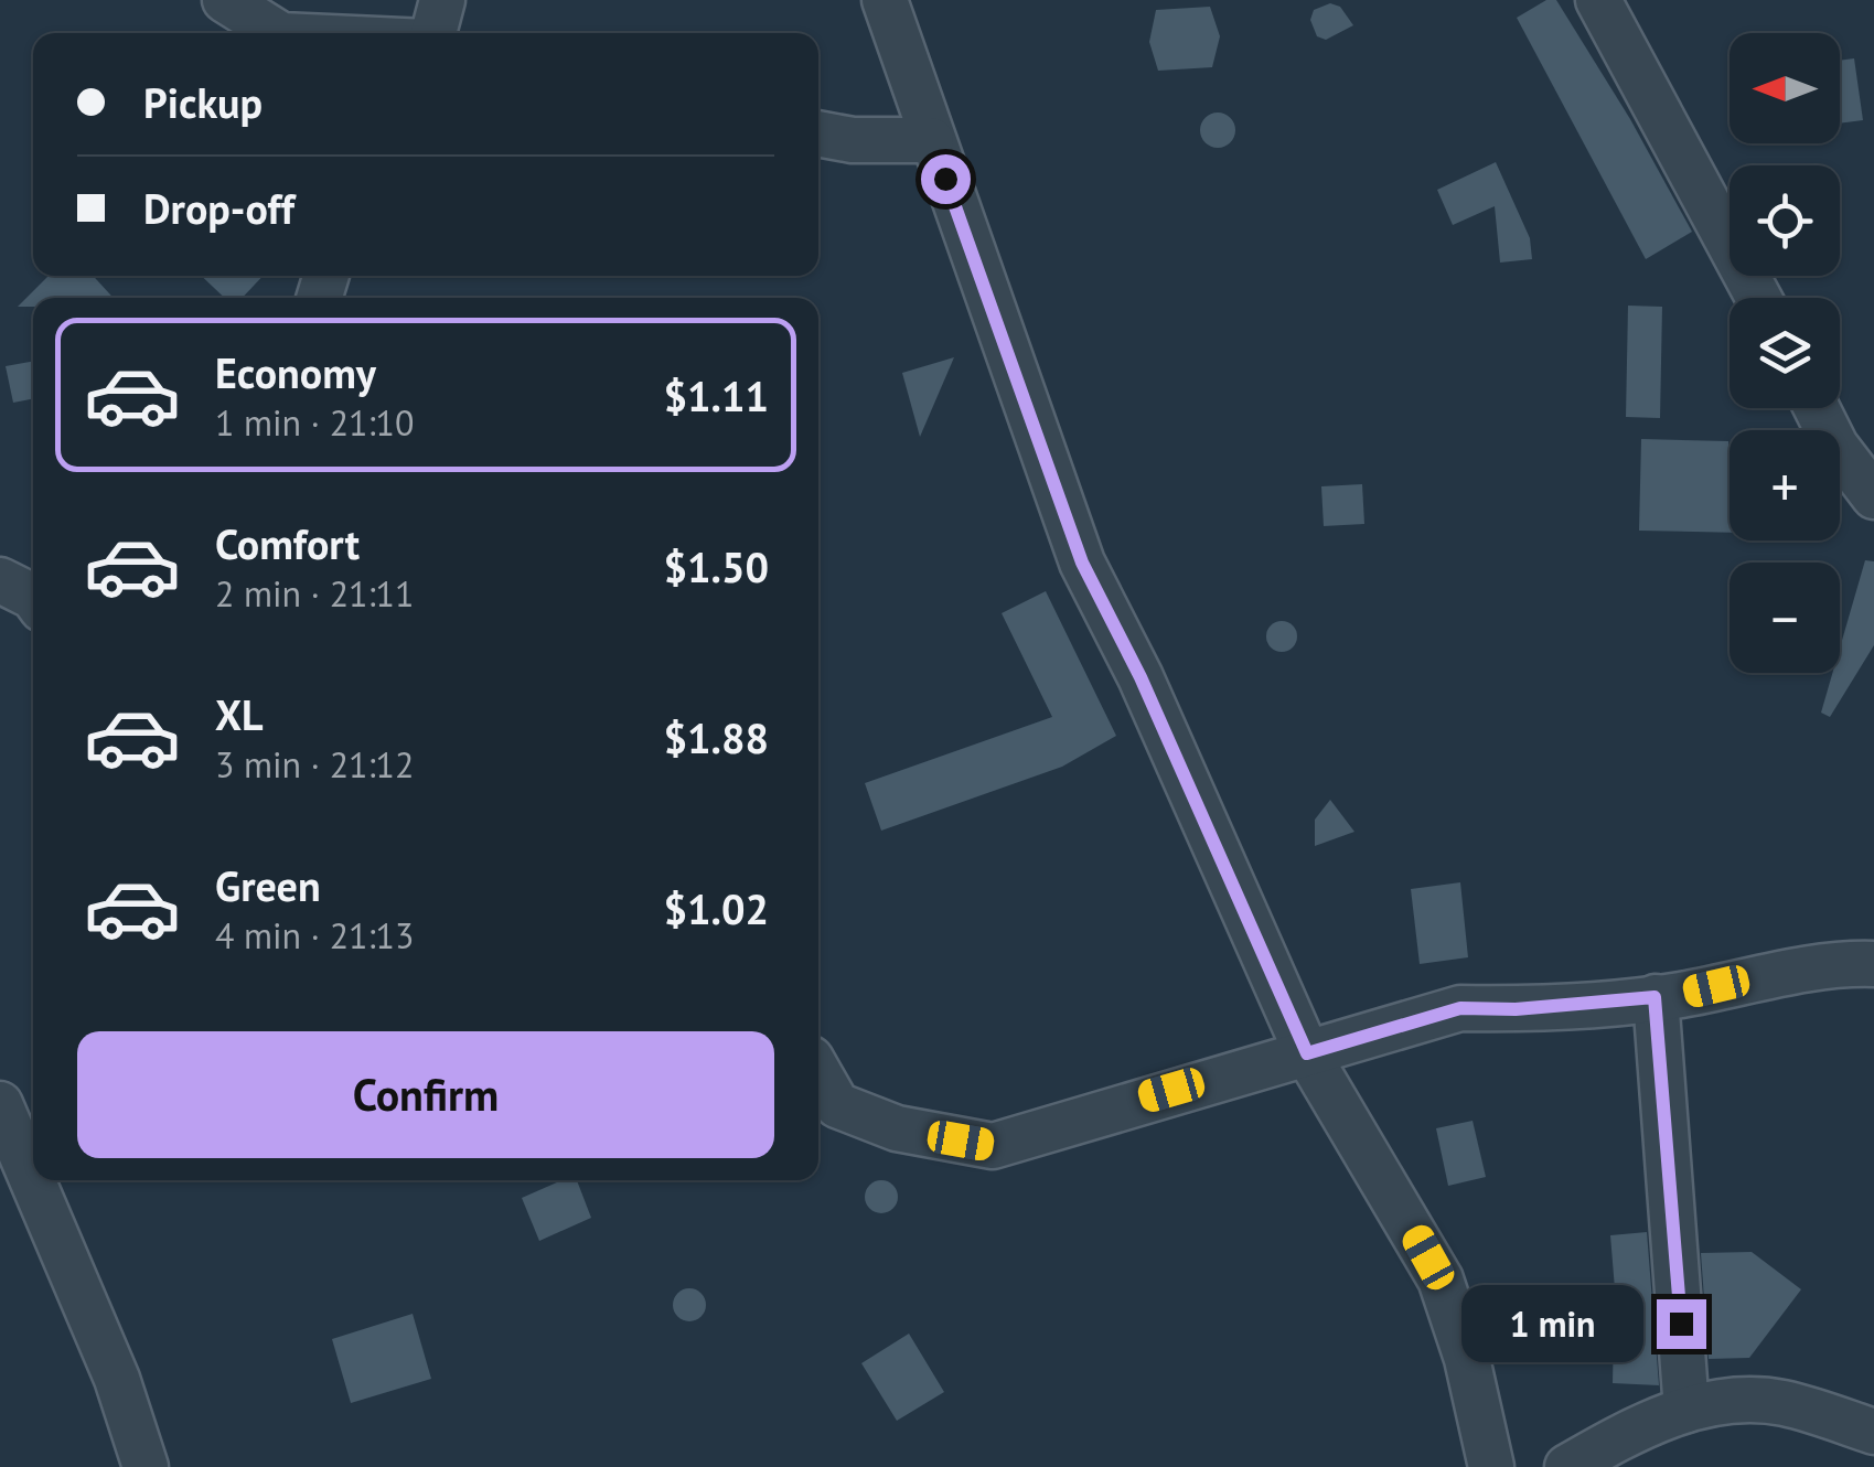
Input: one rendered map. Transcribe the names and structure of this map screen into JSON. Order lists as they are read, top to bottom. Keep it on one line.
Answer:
{"north":"left","page":{"map_buttons":["+","−"],"banner":["Pickup","Drop-off"],"list":[{"name":"Economy","note":"1 min · 21:10","value":"$1.11"},{"name":"Comfort","note":"2 min · 21:11","value":"$1.50"},{"name":"XL","note":"3 min · 21:12","value":"$1.88"},{"name":"Green","note":"4 min · 21:13","value":"$1.02"}],"buttons":"Confirm","bubble":"1 min"}}
